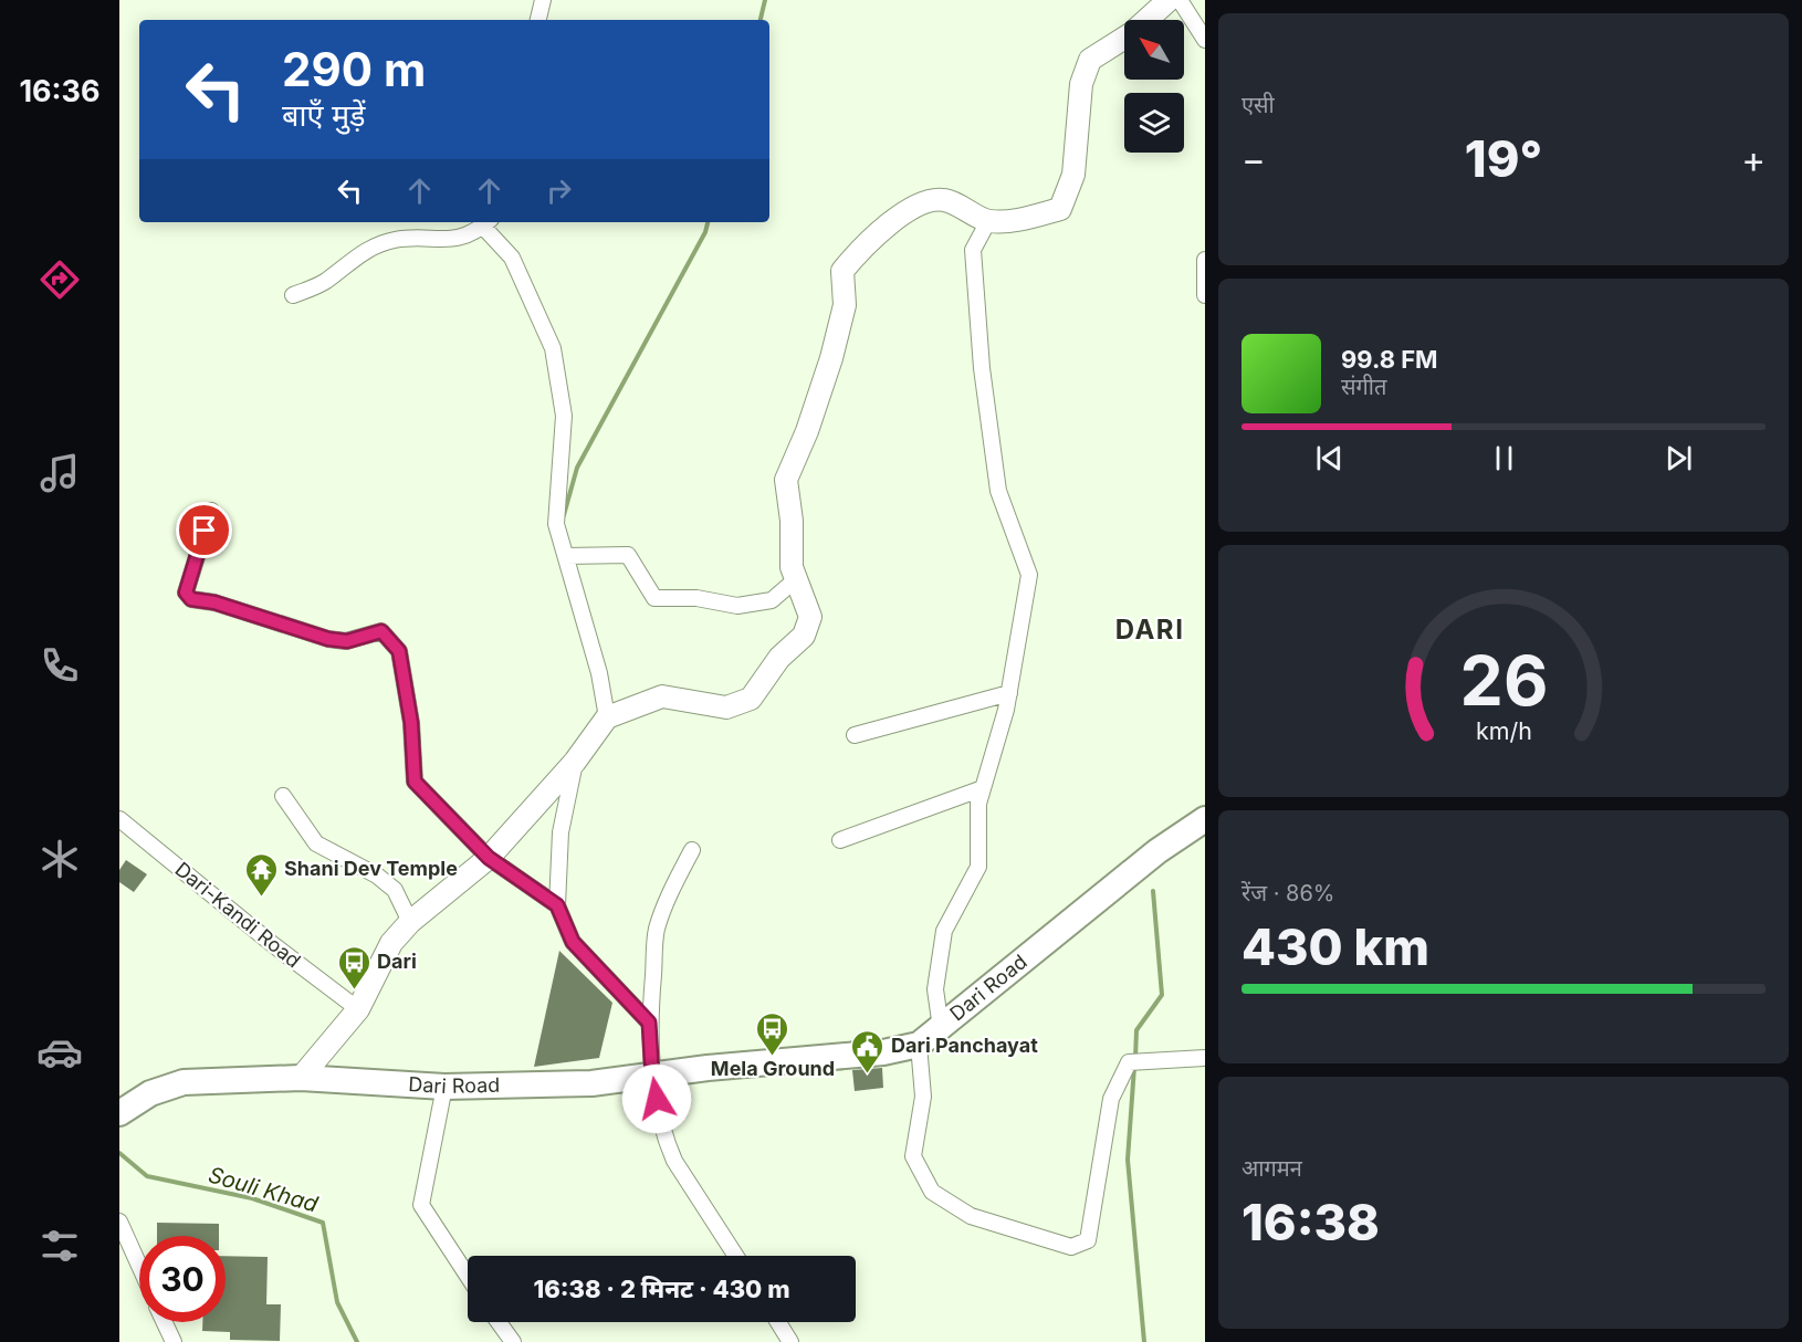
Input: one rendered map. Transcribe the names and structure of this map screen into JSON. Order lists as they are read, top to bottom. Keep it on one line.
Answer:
{"streets":{"main road":["Dari Road"],"street":["Dari-Kandi Road"]},"districts":["DARI"],"water":["Souli Khad"],"places":{"temple":["Shani Dev Temple"],"bus stop":["Dari","Mela Ground"],"public building":["Dari Panchayat"]},"north":"top left","page":{"tabs":"16:36","tile":["एसी",["रेंज · 86%","430 km"],["आगमन","16:38"]],"turn":["290 m","बाएँ मुड़ें"],"heat":["−","19°","+"],"song":["99.8 FM","संगीत"],"limit":"30","trip":"16:38 · 2 मिनट · 430 m","gauge":["26","km/h"]}}
